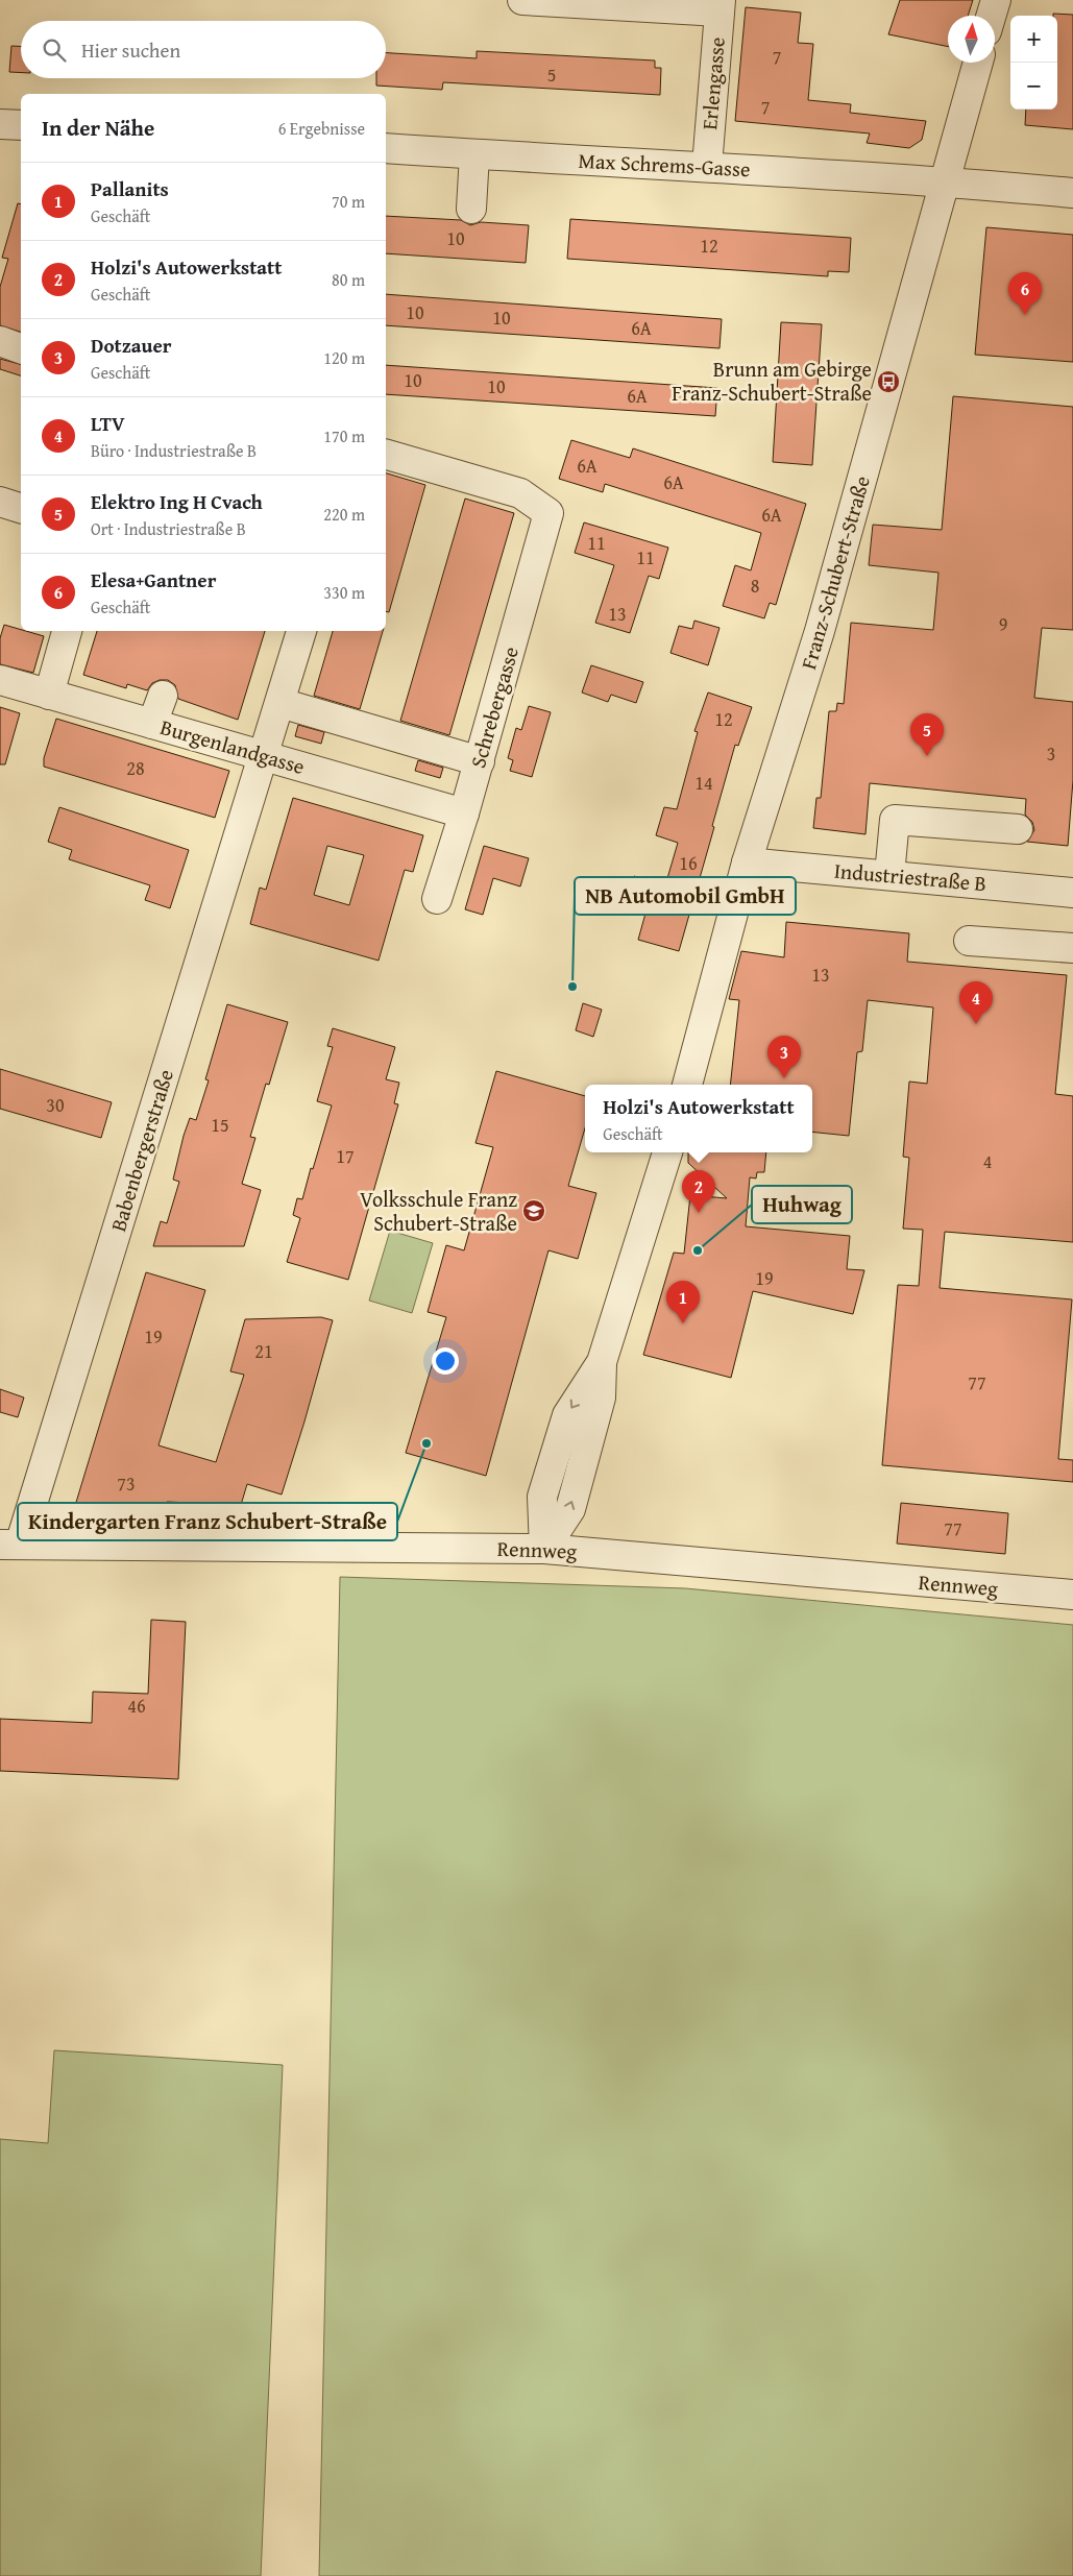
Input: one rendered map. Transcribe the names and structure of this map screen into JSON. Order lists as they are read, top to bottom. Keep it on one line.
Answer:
{"streets":{"street":["Erlengasse","Max Schrems-Gasse","Franz-Schubert-Straße","Schrebergasse","Burgenlandgasse","Industriestraße B","Babenbergerstraße","Rennweg"]},"crossings":[["Erlengasse","Max Schrems-Gasse"],["Max Schrems-Gasse","Franz-Schubert-Straße"],["Franz-Schubert-Straße","Industriestraße B"],["Schrebergasse","Burgenlandgasse"],["Burgenlandgasse","Babenbergerstraße"],["Babenbergerstraße","Rennweg"]],"places":{"bus stop":["Brunn am Gebirge Franz-Schubert-Straße"],"other":["NB Automobil GmbH","Huhwag","Kindergarten Franz Schubert-Straße"],"school or university":["Volksschule Franz Schubert-Straße"]},"house_numbers":["7","5","7","10","12","10","10","6A","10","10","6A","6A","6A","6A","11","11","8","13","9","12","3","28","14","16","13","30","15","17","4","19","19","21","77","73","77","46"],"north":"top","page":{"map_buttons":["+","−"],"search":"Hier suchen","heading":["In der Nähe","6 Ergebnisse"],"list":[{"mark":"1","name":"Pallanits","note":"Geschäft","value":"70 m"},{"mark":"2","name":"Holzi's Autowerkstatt","note":"Geschäft","value":"80 m"},{"mark":"3","name":"Dotzauer","note":"Geschäft","value":"120 m"},{"mark":"4","name":"LTV","note":"Büro · Industriestraße B","value":"170 m"},{"mark":"5","name":"Elektro Ing H Cvach","note":"Ort · Industriestraße B","value":"220 m"},{"mark":"6","name":"Elesa+Gantner","note":"Geschäft","value":"330 m"}],"pins":["6","5","4","3","2","1"],"popup":["Holzi's Autowerkstatt","Geschäft"]}}
